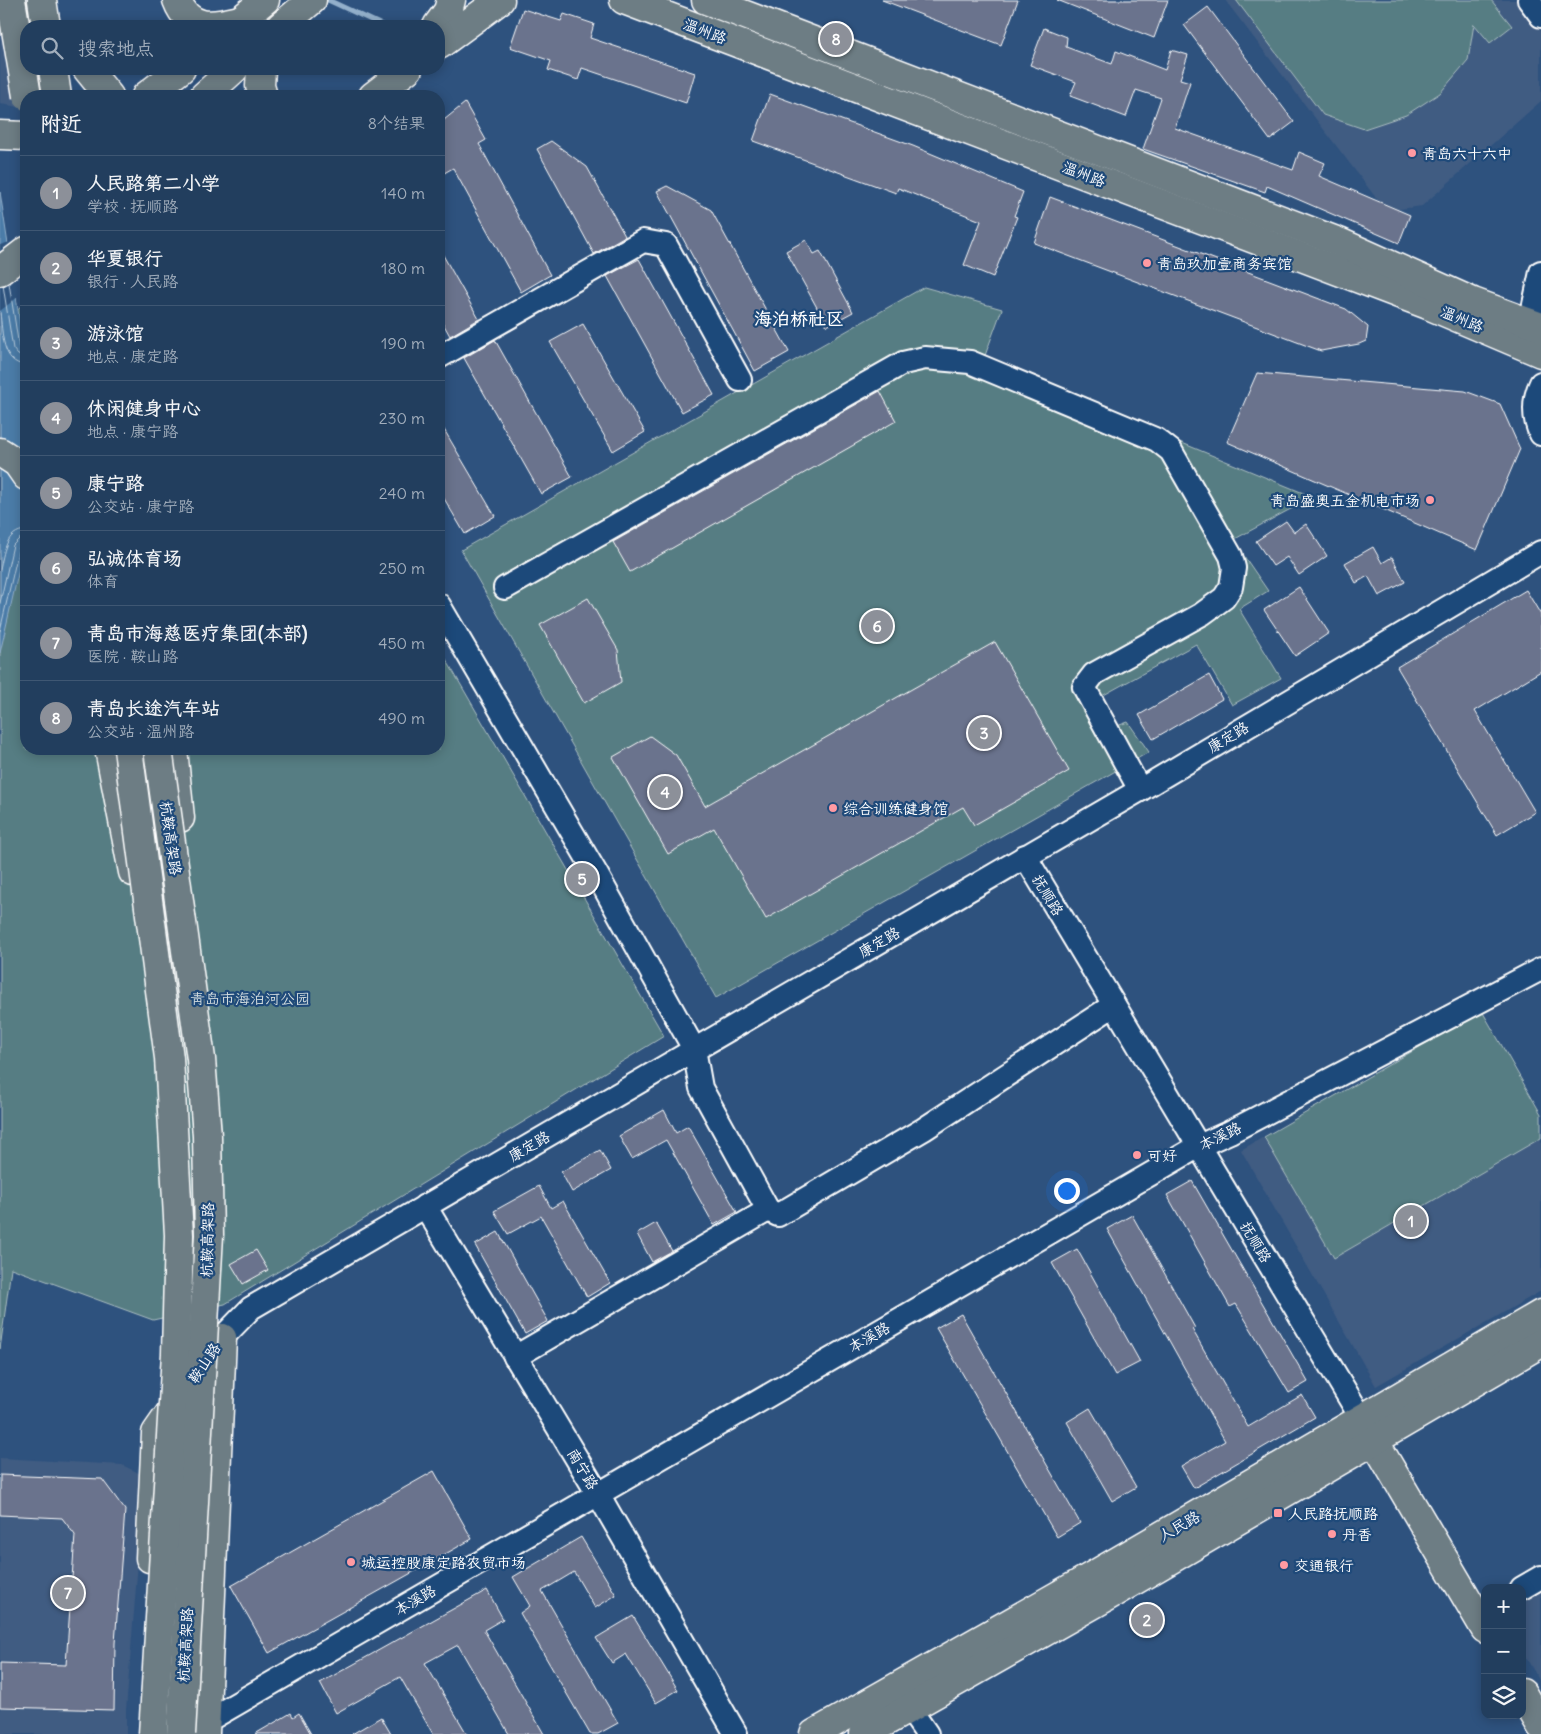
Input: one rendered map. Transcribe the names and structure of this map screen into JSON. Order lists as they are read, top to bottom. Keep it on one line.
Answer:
{"streets":{"main road":["温州路","杭鞍高架路","抚顺路","鞍山路","人民路"],"street":["康定路","本溪路","南宁路"]},"crossings":[["康定路","抚顺路"],["康定路","鞍山路"],["康定路","南宁路"],["抚顺路","本溪路"],["抚顺路","人民路"],["本溪路","鞍山路"],["本溪路","南宁路"]],"districts":["海泊桥社区"],"parks":["青岛市海泊河公园"],"places":{"other":["青岛六十六中","青岛玖加壹商务宾馆","青岛盛奥五金机电市场","综合训练健身馆","可好","丹香","城运控股康定路农贸市场","交通银行"],"transit":["人民路抚顺路"]},"page":{"search":"搜索地点","pins":["8","6","3","4","5","1","7","2"],"heading":["附近","8个结果"],"list":[{"mark":"1","name":"人民路第二小学","note":"学校 · 抚顺路","value":"140 m"},{"mark":"2","name":"华夏银行","note":"银行 · 人民路","value":"180 m"},{"mark":"3","name":"游泳馆","note":"地点 · 康定路","value":"190 m"},{"mark":"4","name":"休闲健身中心","note":"地点 · 康宁路","value":"230 m"},{"mark":"5","name":"康宁路","note":"公交站 · 康宁路","value":"240 m"},{"mark":"6","name":"弘诚体育场","note":"体育","value":"250 m"},{"mark":"7","name":"青岛市海慈医疗集团(本部)","note":"医院 · 鞍山路","value":"450 m"},{"mark":"8","name":"青岛长途汽车站","note":"公交站 · 温州路","value":"490 m"}],"map_buttons":["+","−"]}}
